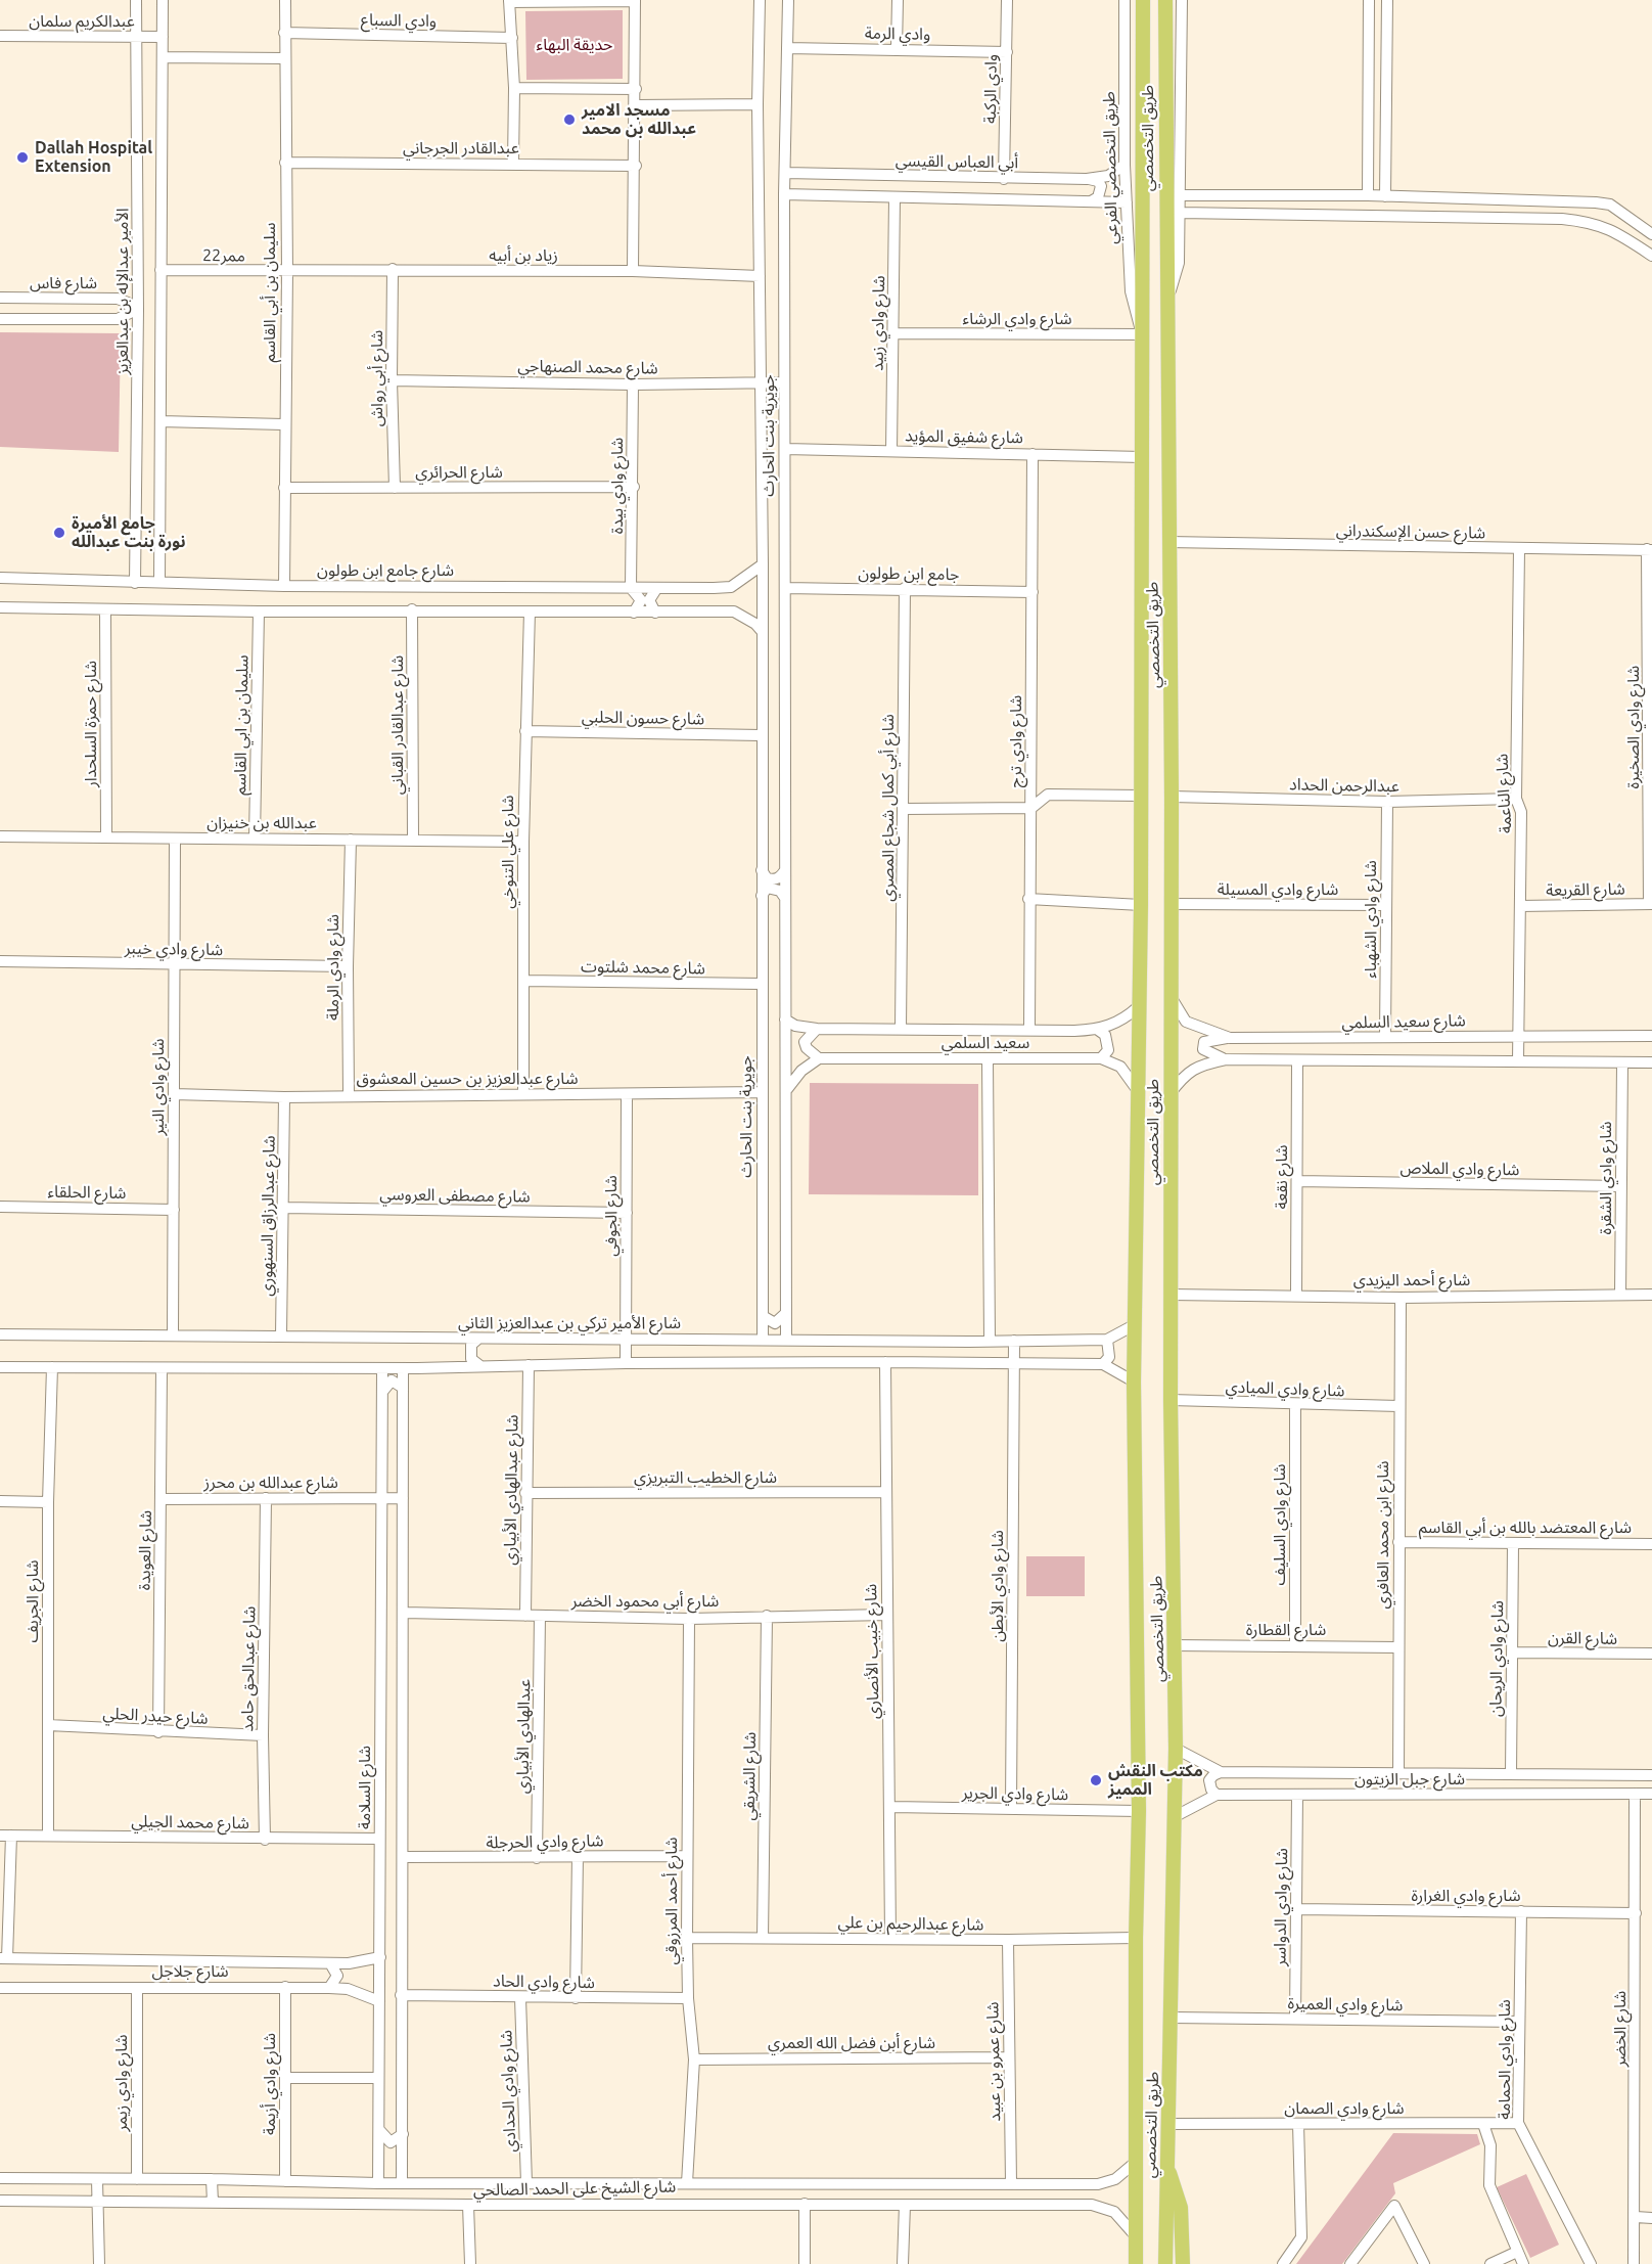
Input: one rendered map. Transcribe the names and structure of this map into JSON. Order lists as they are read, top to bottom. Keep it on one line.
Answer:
{"streets":{"main road":["طريق التخصصي"],"street":["وادي السباع","عبدالكريم سلمان","وادي الرمة","وادي الركبة","عبدالقادر الجرجاني","أبي العباس القيسي","طريق التخصصي الفرعي","ممر22","زياد بن أبيه","شارع فاس","الأمير عبدالإله بن عبدالعزيز","سليمان بن أبي القاسم","شارع وادي الرشاء","شارع وادي زبيد","شارع محمد الصنهاجي","شارع أبي رواش","جويرية بنت الحارث","شارع شفيق المؤيد","شارع الحرائري","شارع وادي بيدة","شارع حسن الإسكندراني","شارع جامع ابن طولون","جامع ابن طولون","شارع حسون الحلبي","شارع حمزة السلحدار","سليمان بن ابي القاسم","شارع عبدالقادر القباني","شارع وادي الصخيرة","شارع وادي ترج","عبدالرحمن الحداد","شارع الناعمة","شارع أبي كمال شجاع المصري","عبدالله بن خنيزان","شارع علي التنوخي","شارع وادي المسيلة","شارع القريعة","شارع وادي الشهباء","شارع وادي خيبر","شارع وادي الرملة","شارع محمد شلتوت","شارع سعيد السلمي","سعيد السلمي","شارع عبدالعزيز بن حسين المعشوق","شارع وادي النير","شارع وادي الملاص","شارع نقعة","شارع وادي الشقرة","شارع الحلقاء","شارع مصطفى العروسي","شارع عبدالرزاق السنهوري","شارع الجوفي","شارع أحمد اليزيدي","شارع الأمير تركي بن عبدالعزيز الثاني","شارع وادي الميادي","شارع الخطيب التبريزي","شارع عبدالله بن محرز","شارع عبدالهادي الأبياري","شارع وادي السليف","شارع المعتضد بالله بن أبي القاسم","شارع ابن محمد العافري","شارع العويدة","شارع وادي الأبطن","شارع الجريف","شارع أبي محمود الخضر","شارع القطارة","شارع القرن","شارع خبيب الأنصاري","شارع وادي الريحان","شارع عبدالحق حامد","شارع حيدر الحلي","عبدالهادي الأبياري","شارع الشريقي","شارع جبل الزيتون","شارع السلامة","شارع وادي الجرير","شارع محمد الجيلي","شارع وادي الحرجلة","شارع وادي الغرارة","شارع أحمد المرزوقي","شارع وادي الدواسر","شارع عبدالرحيم بن علي","شارع جلاجل","شارع وادي الحاد","شارع وادي العميرة","شارع الخضر","شارع أبن فضل الله العمري","شارع وادي الحمامة","شارع عمرو بن عبيد","شارع وادي زيمر","شارع وادي أزيمة","شارع وادي الحدادي","شارع وادي الصمان","شارع الشيخ على الحمد الصالحي"]},"crossings":[["وادي السباع","سليمان بن أبي القاسم"],["عبدالكريم سلمان","الأمير عبدالإله بن عبدالعزيز"],["وادي الرمة","وادي الركبة"],["وادي الرمة","جويرية بنت الحارث"],["وادي الركبة","أبي العباس القيسي"],["طريق التخصصي","طريق التخصصي الفرعي"],["طريق التخصصي","شارع وادي الرشاء"],["طريق التخصصي","شارع شفيق المؤيد"],["طريق التخصصي","شارع حسن الإسكندراني"],["طريق التخصصي","عبدالرحمن الحداد"],["طريق التخصصي","شارع وادي المسيلة"],["طريق التخصصي","شارع سعيد السلمي"],["طريق التخصصي","سعيد السلمي"],["طريق التخصصي","شارع أحمد اليزيدي"],["طريق التخصصي","شارع الأمير تركي بن عبدالعزيز الثاني"],["طريق التخصصي","شارع وادي الميادي"],["طريق التخصصي","شارع القطارة"],["طريق التخصصي","شارع جبل الزيتون"],["طريق التخصصي","شارع وادي الجرير"],["طريق التخصصي","شارع عبدالرحيم بن علي"],["طريق التخصصي","شارع وادي العميرة"],["طريق التخصصي","شارع وادي الصمان"],["طريق التخصصي","شارع الشيخ على الحمد الصالحي"],["عبدالقادر الجرجاني","سليمان بن أبي القاسم"],["أبي العباس القيسي","طريق التخصصي الفرعي"],["أبي العباس القيسي","جويرية بنت الحارث"],["طريق التخصصي الفرعي","شارع وادي الرشاء"],["ممر22","زياد بن أبيه"],["ممر22","سليمان بن أبي القاسم"],["زياد بن أبيه","سليمان بن أبي القاسم"],["زياد بن أبيه","شارع أبي رواش"],["زياد بن أبيه","جويرية بنت الحارث"],["الأمير عبدالإله بن عبدالعزيز","شارع جامع ابن طولون"],["سليمان بن أبي القاسم","شارع الحرائري"],["سليمان بن أبي القاسم","شارع جامع ابن طولون"],["شارع وادي الرشاء","شارع وادي زبيد"],["شارع وادي زبيد","شارع شفيق المؤيد"],["شارع محمد الصنهاجي","شارع أبي رواش"],["شارع محمد الصنهاجي","جويرية بنت الحارث"],["شارع محمد الصنهاجي","شارع وادي بيدة"],["شارع أبي رواش","شارع الحرائري"],["جويرية بنت الحارث","شارع شفيق المؤيد"],["جويرية بنت الحارث","شارع جامع ابن طولون"],["جويرية بنت الحارث","جامع ابن طولون"],["جويرية بنت الحارث","شارع حسون الحلبي"],["جويرية بنت الحارث","شارع محمد شلتوت"],["جويرية بنت الحارث","سعيد السلمي"],["جويرية بنت الحارث","شارع عبدالعزيز بن حسين المعشوق"],["جويرية بنت الحارث","شارع الأمير تركي بن عبدالعزيز الثاني"],["شارع شفيق المؤيد","شارع وادي ترج"],["شارع الحرائري","شارع وادي بيدة"],["شارع وادي بيدة","شارع جامع ابن طولون"],["شارع حسن الإسكندراني","شارع وادي الصخيرة"],["شارع حسن الإسكندراني","شارع الناعمة"],["جامع ابن طولون","شارع وادي ترج"],["جامع ابن طولون","شارع أبي كمال شجاع المصري"],["شارع حسون الحلبي","شارع علي التنوخي"],["شارع حمزة السلحدار","عبدالله بن خنيزان"],["سليمان بن ابي القاسم","عبدالله بن خنيزان"],["شارع عبدالقادر القباني","عبدالله بن خنيزان"],["شارع وادي الصخيرة","شارع القريعة"],["شارع وادي ترج","سعيد السلمي"],["عبدالرحمن الحداد","شارع الناعمة"],["عبدالرحمن الحداد","شارع وادي الشهباء"],["شارع الناعمة","شارع القريعة"],["شارع الناعمة","شارع سعيد السلمي"],["شارع أبي كمال شجاع المصري","سعيد السلمي"],["عبدالله بن خنيزان","شارع علي التنوخي"],["عبدالله بن خنيزان","شارع وادي الرملة"],["عبدالله بن خنيزان","شارع وادي النير"],["شارع علي التنوخي","شارع محمد شلتوت"],["شارع علي التنوخي","شارع عبدالعزيز بن حسين المعشوق"],["شارع وادي المسيلة","شارع وادي الشهباء"],["شارع وادي الشهباء","شارع سعيد السلمي"],["شارع وادي خيبر","شارع وادي الرملة"],["شارع وادي خيبر","شارع وادي النير"],["شارع وادي الرملة","شارع عبدالعزيز بن حسين المعشوق"],["شارع عبدالعزيز بن حسين المعشوق","شارع وادي النير"],["شارع عبدالعزيز بن حسين المعشوق","شارع عبدالرزاق السنهوري"],["شارع عبدالعزيز بن حسين المعشوق","شارع الجوفي"],["شارع وادي النير","شارع الحلقاء"],["شارع وادي النير","شارع الأمير تركي بن عبدالعزيز الثاني"],["شارع وادي الملاص","شارع نقعة"],["شارع وادي الملاص","شارع وادي الشقرة"],["شارع نقعة","شارع أحمد اليزيدي"],["شارع وادي الشقرة","شارع أحمد اليزيدي"],["شارع مصطفى العروسي","شارع عبدالرزاق السنهوري"],["شارع مصطفى العروسي","شارع الجوفي"],["شارع عبدالرزاق السنهوري","شارع الأمير تركي بن عبدالعزيز الثاني"],["شارع الجوفي","شارع الأمير تركي بن عبدالعزيز الثاني"],["شارع أحمد اليزيدي","شارع ابن محمد العافري"],["شارع الأمير تركي بن عبدالعزيز الثاني","شارع وادي الأبطن"],["شارع وادي الميادي","شارع وادي السليف"],["شارع وادي الميادي","شارع ابن محمد العافري"],["شارع الخطيب التبريزي","شارع عبدالهادي الأبياري"],["شارع الخطيب التبريزي","شارع خبيب الأنصاري"],["شارع عبدالله بن محرز","شارع العويدة"],["شارع عبدالله بن محرز","شارع عبدالحق حامد"],["شارع عبدالله بن محرز","شارع السلامة"],["شارع عبدالهادي الأبياري","شارع أبي محمود الخضر"],["شارع وادي السليف","شارع القطارة"],["شارع المعتضد بالله بن أبي القاسم","شارع ابن محمد العافري"],["شارع المعتضد بالله بن أبي القاسم","شارع وادي الريحان"],["شارع ابن محمد العافري","شارع القطارة"],["شارع ابن محمد العافري","شارع جبل الزيتون"],["شارع العويدة","شارع حيدر الحلي"],["شارع وادي الأبطن","شارع وادي الجرير"],["شارع الجريف","شارع حيدر الحلي"],["شارع الجريف","شارع محمد الجيلي"],["شارع أبي محمود الخضر","شارع خبيب الأنصاري"],["شارع أبي محمود الخضر","عبدالهادي الأبياري"],["شارع أبي محمود الخضر","شارع الشريقي"],["شارع أبي محمود الخضر","شارع أحمد المرزوقي"],["شارع القرن","شارع وادي الريحان"],["شارع خبيب الأنصاري","شارع وادي الجرير"],["شارع خبيب الأنصاري","شارع عبدالرحيم بن علي"],["شارع وادي الريحان","شارع جبل الزيتون"],["شارع عبدالحق حامد","شارع حيدر الحلي"],["شارع عبدالحق حامد","شارع محمد الجيلي"],["عبدالهادي الأبياري","شارع وادي الحرجلة"],["شارع الشريقي","شارع عبدالرحيم بن علي"],["شارع جبل الزيتون","شارع وادي الدواسر"],["شارع جبل الزيتون","شارع الخضر"],["شارع السلامة","شارع محمد الجيلي"],["شارع السلامة","شارع جلاجل"],["شارع السلامة","شارع الشيخ على الحمد الصالحي"],["شارع وادي الحرجلة","شارع أحمد المرزوقي"],["شارع وادي الغرارة","شارع وادي الدواسر"],["شارع وادي الغرارة","شارع الخضر"],["شارع وادي الغرارة","شارع وادي الحمامة"],["شارع أحمد المرزوقي","شارع عبدالرحيم بن علي"],["شارع أحمد المرزوقي","شارع وادي الحاد"],["شارع أحمد المرزوقي","شارع أبن فضل الله العمري"],["شارع أحمد المرزوقي","شارع الشيخ على الحمد الصالحي"],["شارع وادي الدواسر","شارع وادي العميرة"],["شارع عبدالرحيم بن علي","شارع عمرو بن عبيد"],["شارع جلاجل","شارع وادي زيمر"],["شارع جلاجل","شارع وادي أزيمة"],["شارع وادي الحاد","شارع وادي الحدادي"],["شارع وادي العميرة","شارع وادي الحمامة"],["شارع أبن فضل الله العمري","شارع عمرو بن عبيد"],["شارع وادي الحمامة","شارع وادي الصمان"],["شارع عمرو بن عبيد","شارع الشيخ على الحمد الصالحي"],["شارع وادي زيمر","شارع الشيخ على الحمد الصالحي"],["شارع وادي أزيمة","شارع الشيخ على الحمد الصالحي"],["شارع وادي الحدادي","شارع الشيخ على الحمد الصالحي"]],"parks":["حديقة البهاء"],"places":["مسجد الامير عبدالله بن محمد","Dallah Hospital Extension","جامع الأميرة نورة بنت عبدالله","مكتب النقش المميز"]}
